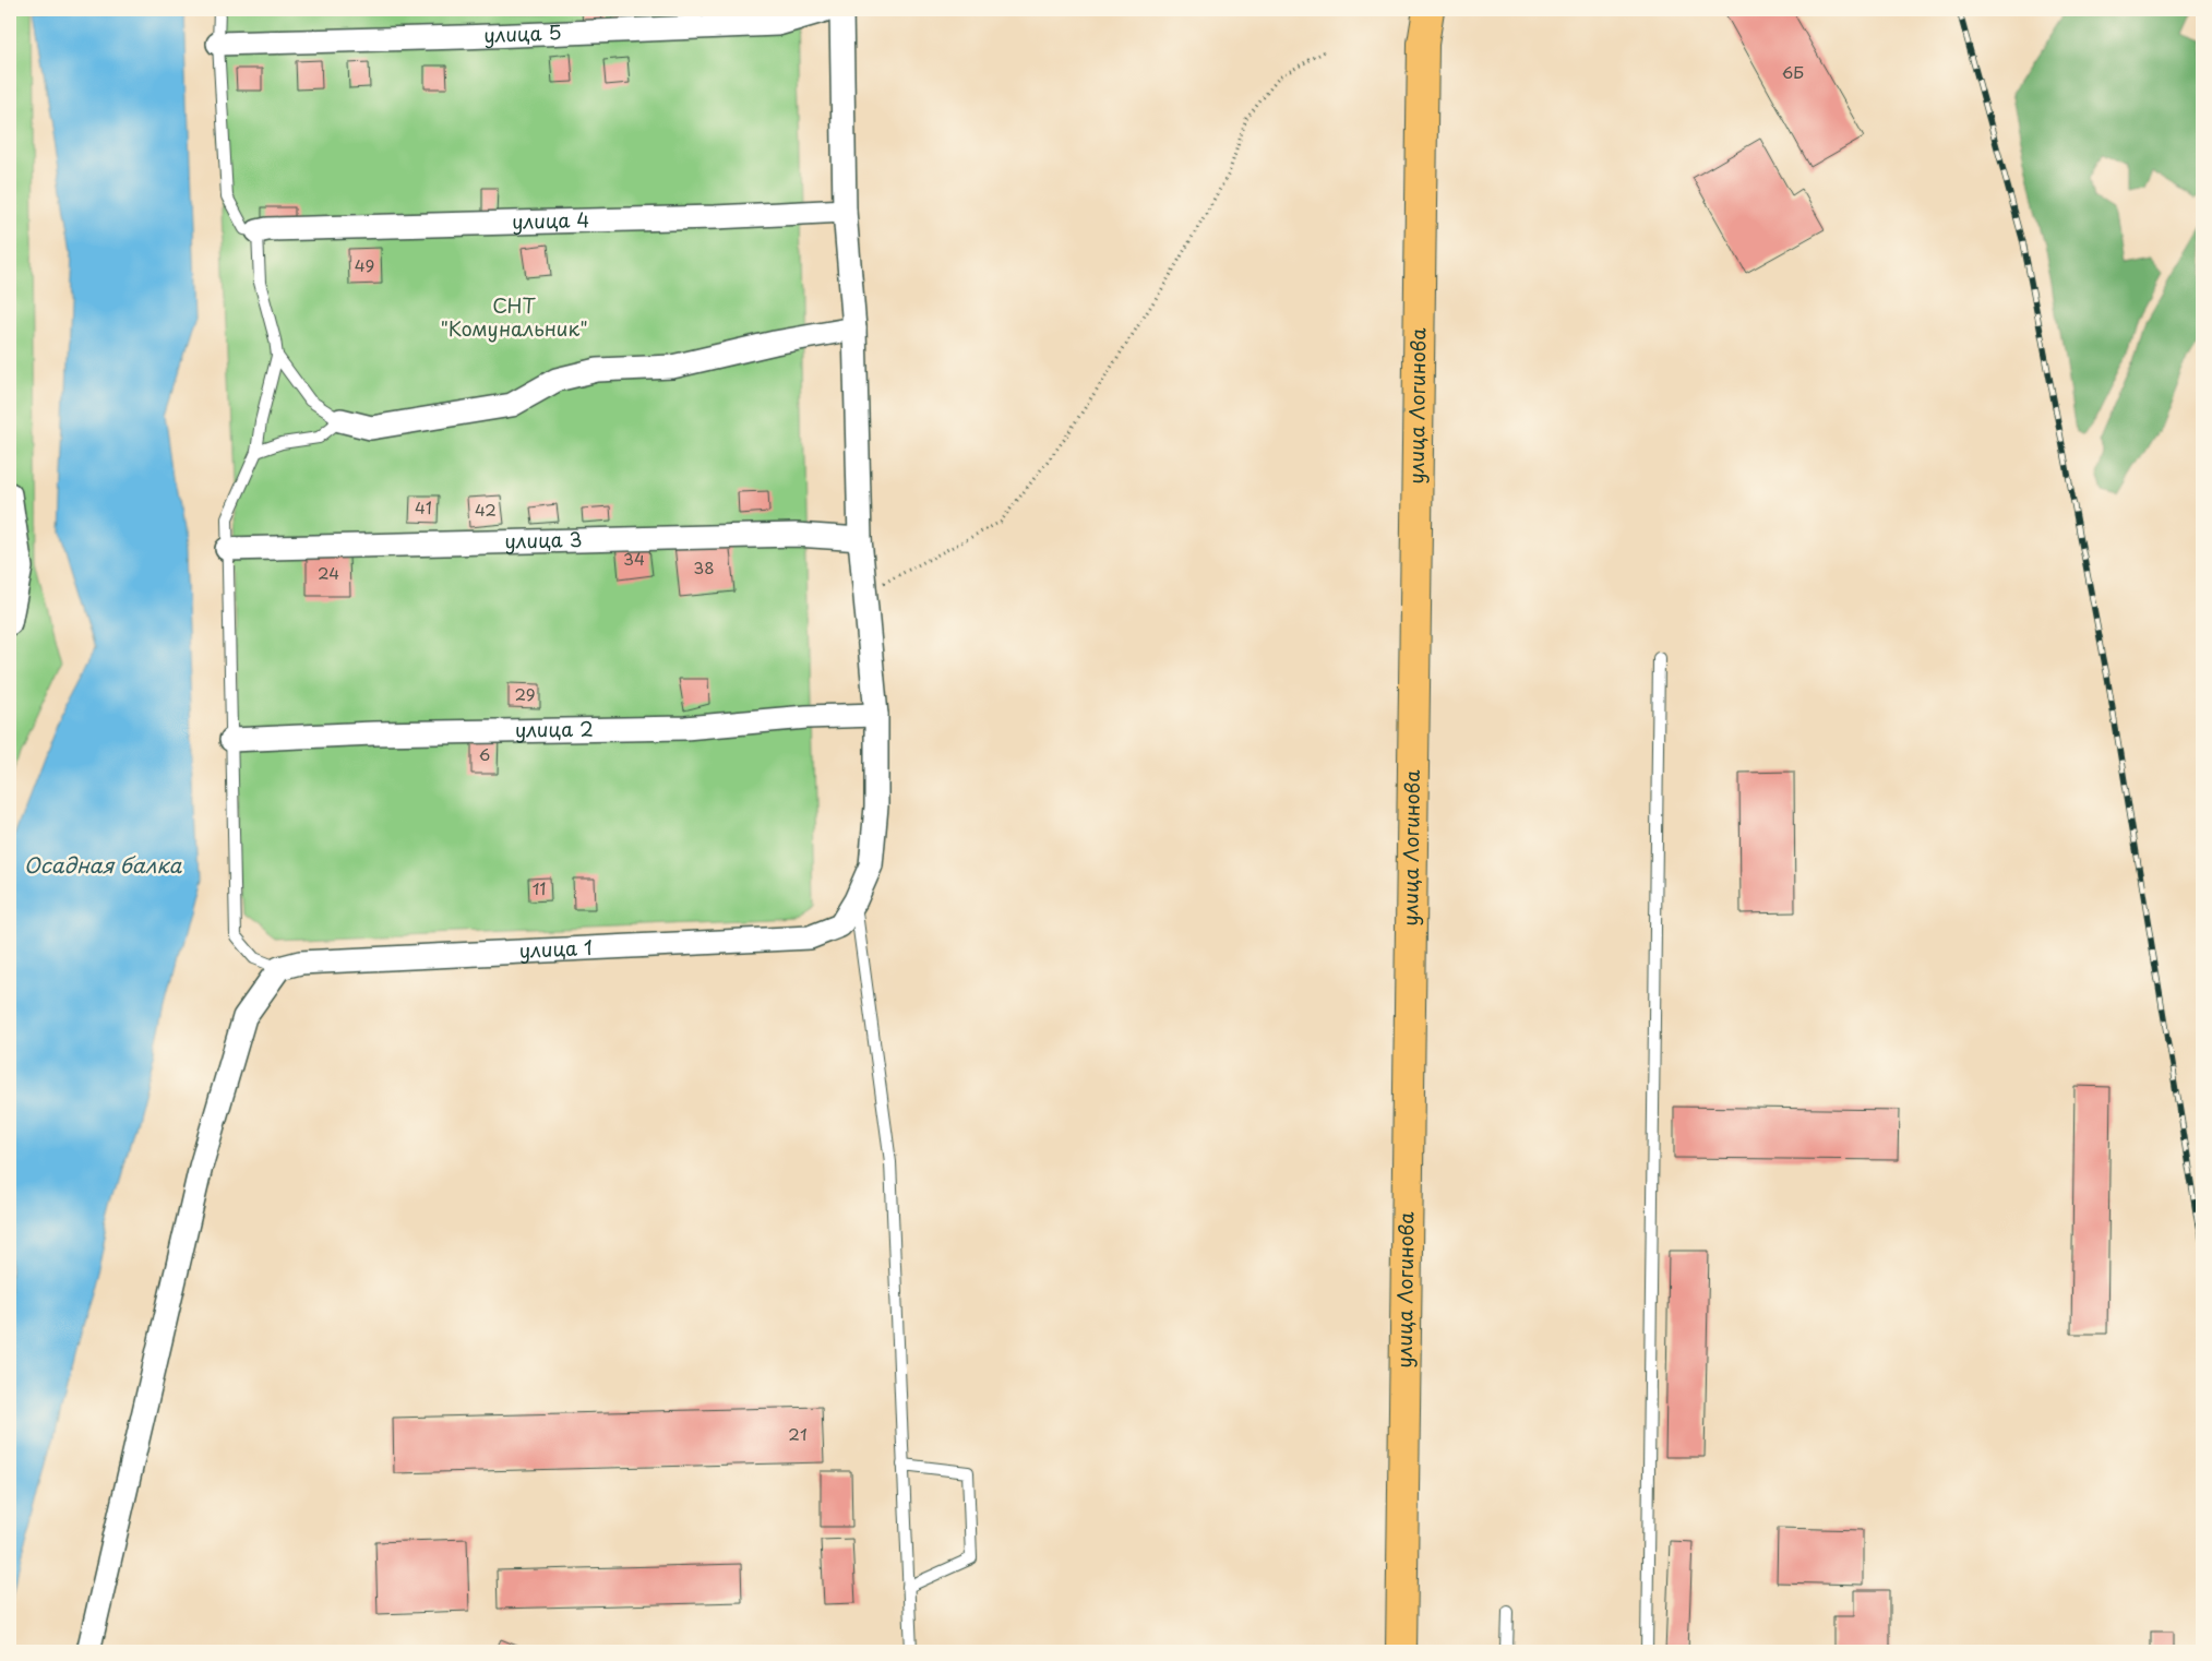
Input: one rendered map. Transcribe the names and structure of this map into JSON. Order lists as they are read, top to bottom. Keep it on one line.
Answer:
{"streets":{"main road":["улица Логинова"],"street":["улица 5","улица 4","улица 3","улица 2","улица 1"]},"crossings":[["улица 4","улица 1"],["улица 3","улица 1"],["улица 2","улица 1"]],"water":["Осадная балка"],"parks":["СНТ \"Комунальник\""],"house_numbers":["6Б","49","41","42","34","38","24","29","6","11","21"]}
